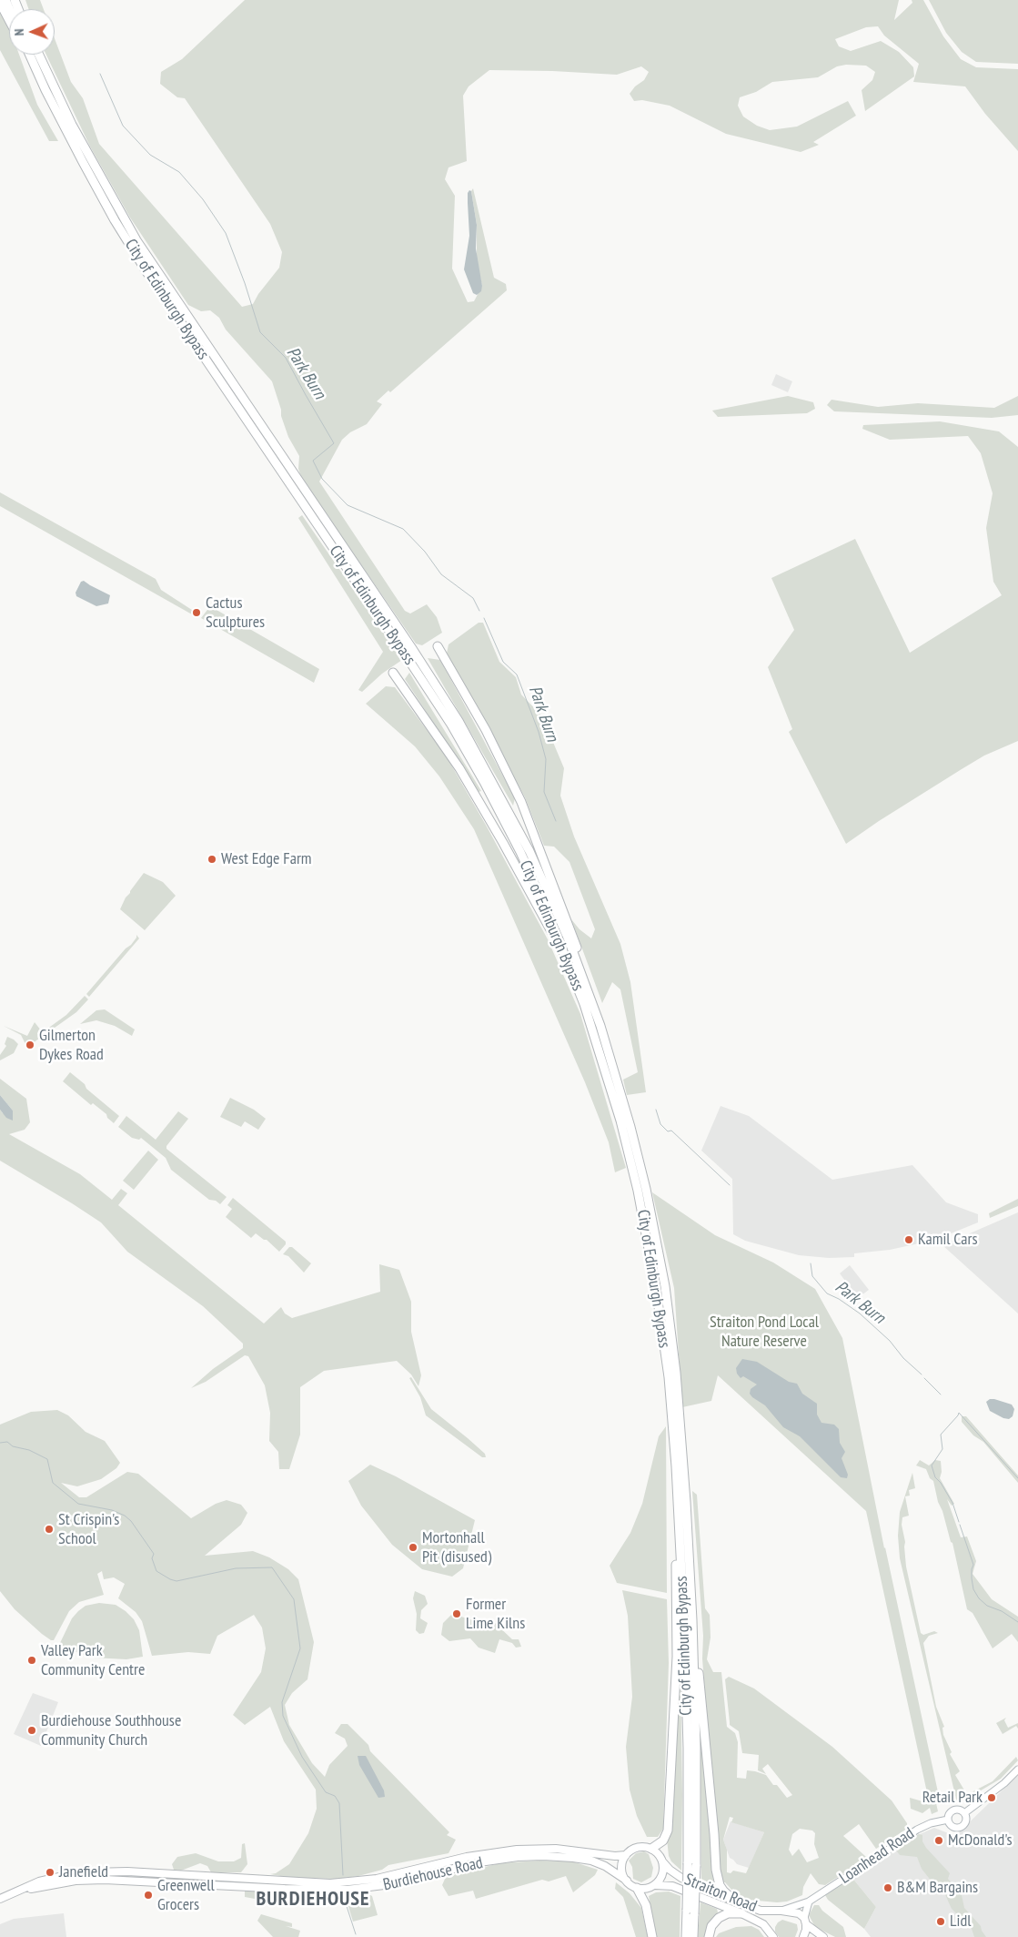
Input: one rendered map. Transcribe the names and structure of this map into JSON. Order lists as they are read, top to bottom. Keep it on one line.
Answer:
{"streets":{"highway":["City of Edinburgh Bypass"],"main road":["Loanhead Road","Burdiehouse Road","Straiton Road"]},"crossings":[["Loanhead Road","Straiton Road"],["Burdiehouse Road","Straiton Road"]],"districts":["BURDIEHOUSE"],"water":["Park Burn"],"parks":["Straiton Pond Local Nature Reserve"],"places":["Cactus Sculptures","West Edge Farm","Gilmerton Dykes Road","Kamil Cars","St Crispin's School","Mortonhall Pit (disused)","Former Lime Kilns","Valley Park Community Centre","Burdiehouse Southhouse Community Church","Retail Park","McDonald's","Janefield","B&M Bargains","Greenwell Grocers","Lidl"],"north":"left"}
